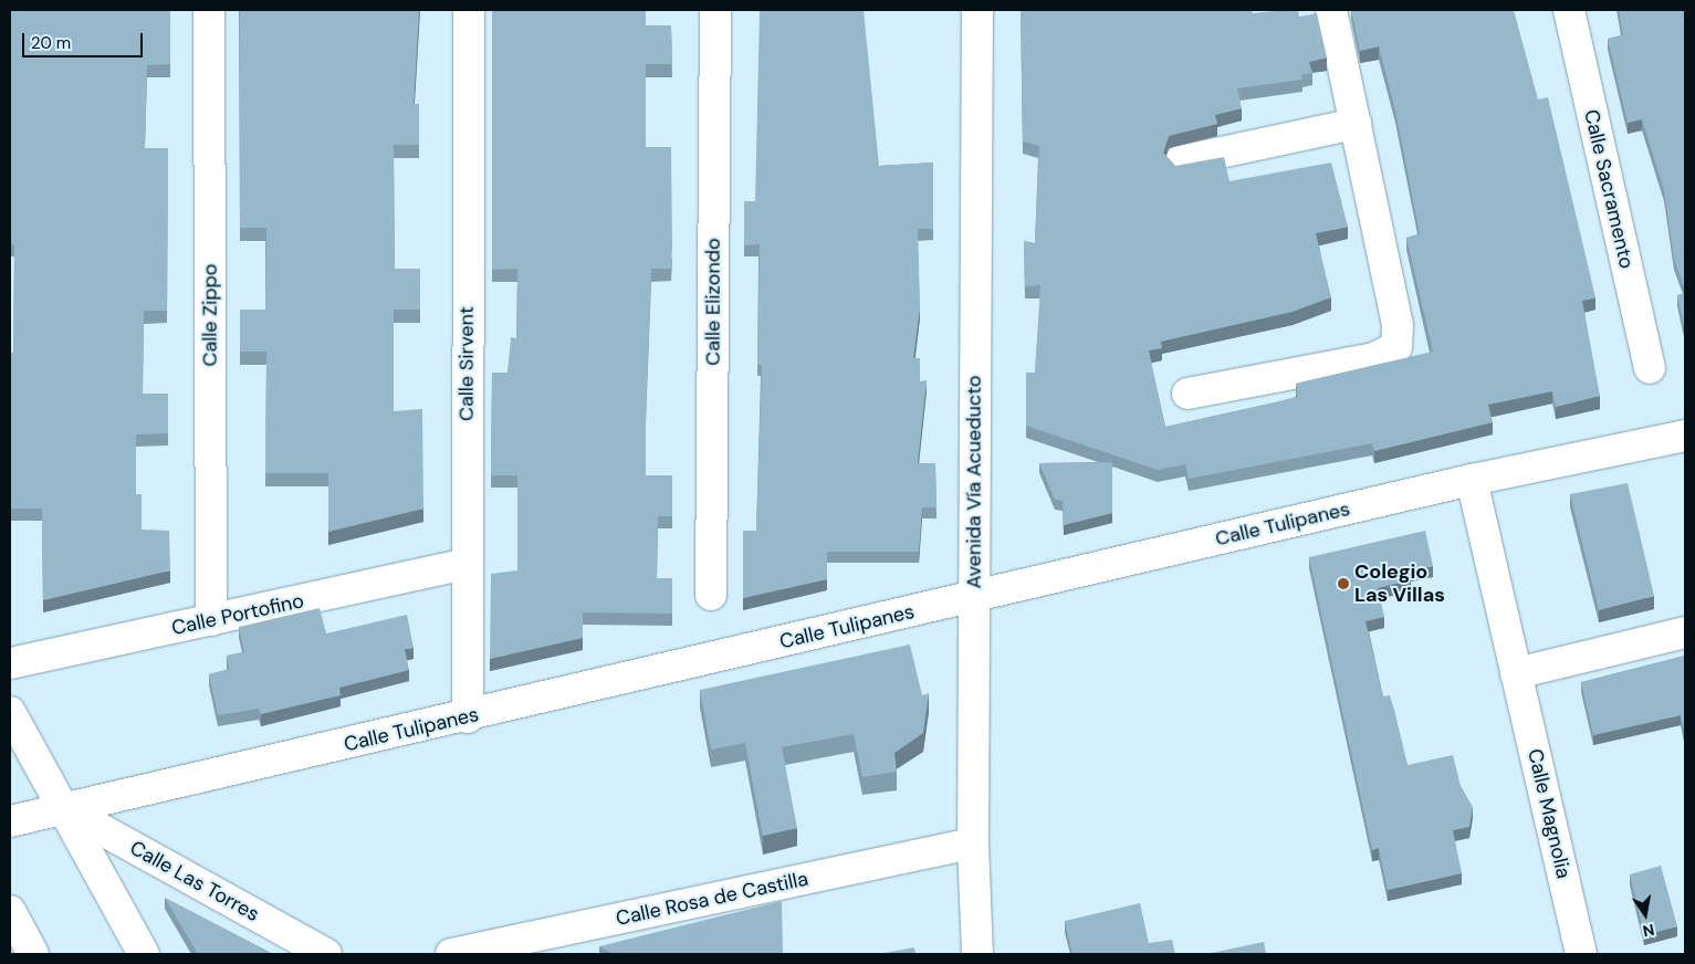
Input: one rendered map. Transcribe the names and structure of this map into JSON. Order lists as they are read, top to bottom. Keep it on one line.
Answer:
{"streets":{"street":["Calle Sacramento","Calle Elizondo","Calle Zippo","Calle Sirvent","Avenida Vía Acueducto","Calle Tulipanes","Calle Portofino","Calle Magnolia","Calle Las Torres","Calle Rosa de Castilla"]},"crossings":[["Calle Zippo","Calle Portofino"],["Calle Sirvent","Calle Tulipanes"],["Calle Sirvent","Calle Portofino"],["Avenida Vía Acueducto","Calle Tulipanes"],["Avenida Vía Acueducto","Calle Rosa de Castilla"],["Calle Tulipanes","Calle Magnolia"],["Calle Tulipanes","Calle Las Torres"]],"places":["Colegio Las Villas"],"scale_bar":"20 m","north":"bottom"}
